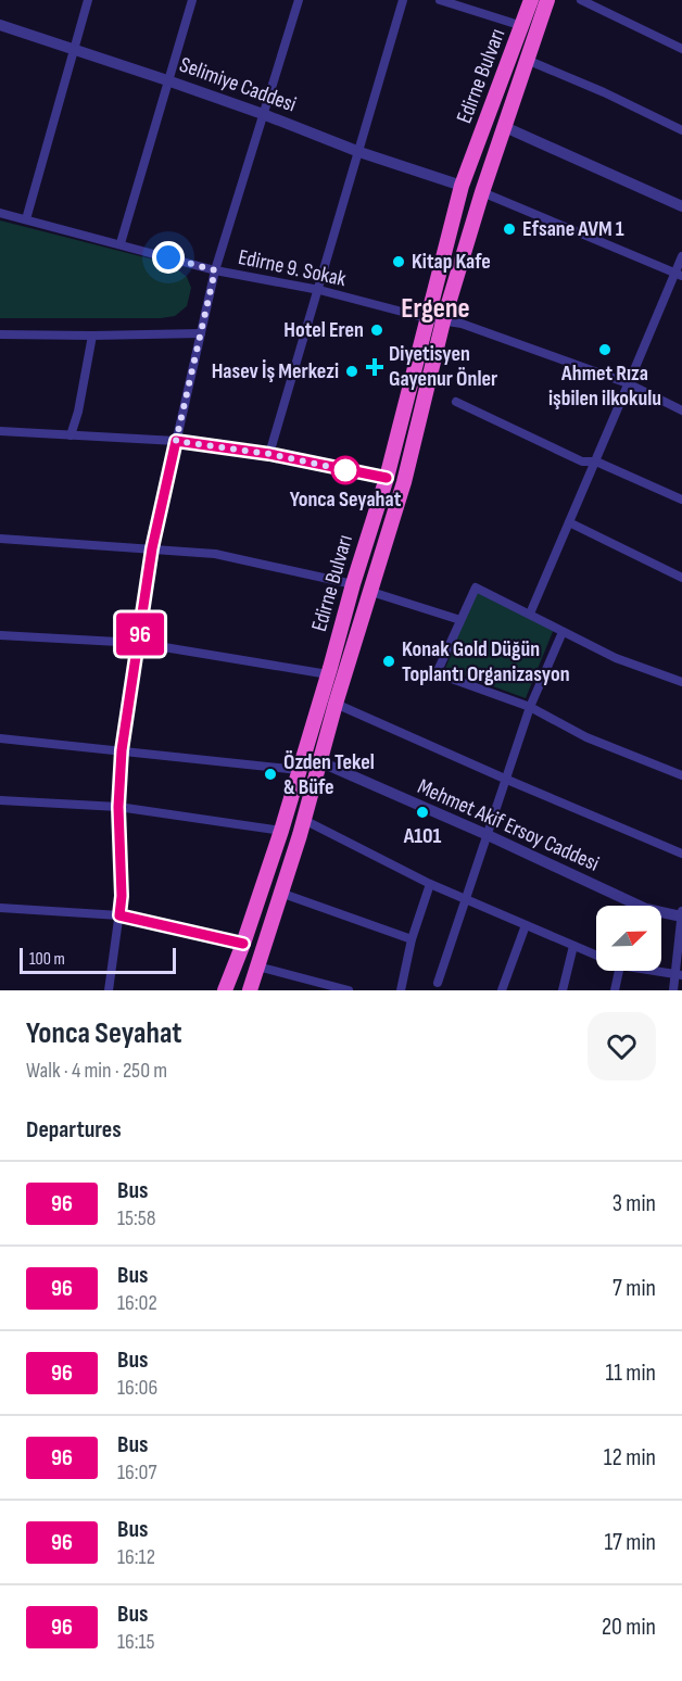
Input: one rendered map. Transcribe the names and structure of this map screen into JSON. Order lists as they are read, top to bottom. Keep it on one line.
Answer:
{"streets":{"highway":["Edirne Bulvarı"],"street":["Selimiye Caddesi","Edirne 9. Sokak","Mehmet Akif Ersoy Caddesi"]},"crossings":[["Edirne Bulvarı","Selimiye Caddesi"],["Edirne Bulvarı","Edirne 9. Sokak"],["Edirne Bulvarı","Mehmet Akif Ersoy Caddesi"]],"districts":["Ergene"],"places":{"other":["Efsane AVM 1","Kitap Kafe","Hotel Eren","Ahmet Rıza işbilen ilkokulu","Hasev İş Merkezi","Yonca Seyahat","Konak Gold Düğün Toplantı Organizasyon","Özden Tekel & Büfe","A101"],"health":["Diyetisyen Gayenur Önler"]},"lines":["bus line 96"],"scale_bar":"100 m","north":"top right","page":{"on_map":"96","scale":"100 m","heading":[["Yonca Seyahat","Walk · 4 min · 250 m"],"Departures"],"list":[{"mark":"96","name":"Bus","note":"15:58","value":"3 min"},{"mark":"96","name":"Bus","note":"16:02","value":"7 min"},{"mark":"96","name":"Bus","note":"16:06","value":"11 min"},{"mark":"96","name":"Bus","note":"16:07","value":"12 min"},{"mark":"96","name":"Bus","note":"16:12","value":"17 min"},{"mark":"96","name":"Bus","note":"16:15","value":"20 min"}]}}
